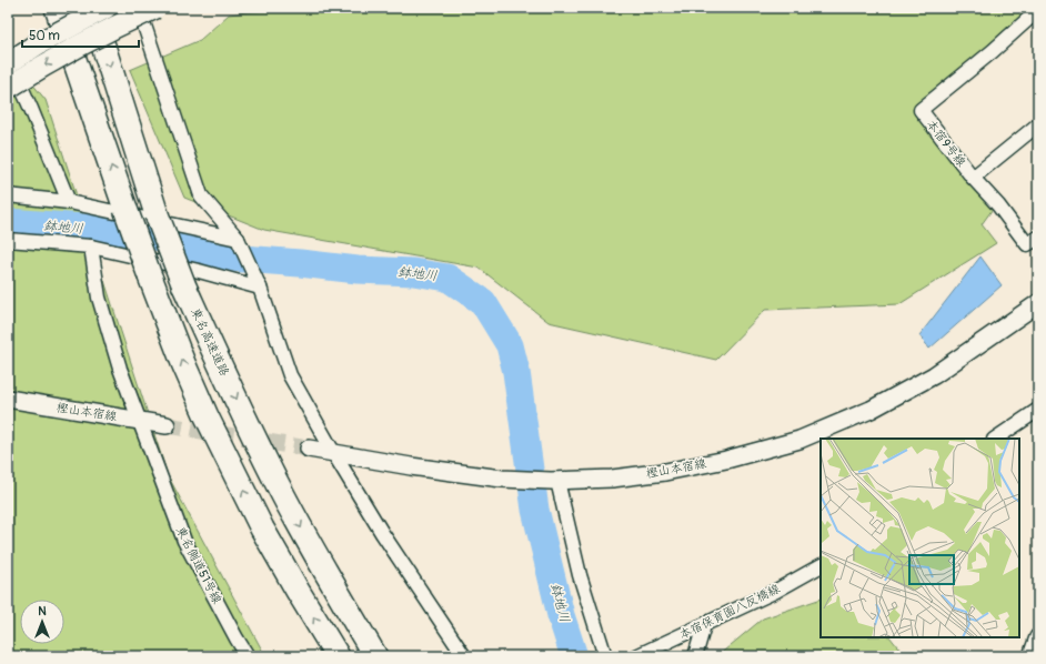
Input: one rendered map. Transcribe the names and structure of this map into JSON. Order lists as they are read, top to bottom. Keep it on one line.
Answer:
{"streets":{"highway":["東名高速道路"],"street":["本宿9号線","樫山本宿線","東名側道51号線","本宿保育園八反橋線"]},"crossings":[["樫山本宿線","東名側道51号線"]],"water":["鉢地川"],"scale_bar":"50 m","north":"top"}
